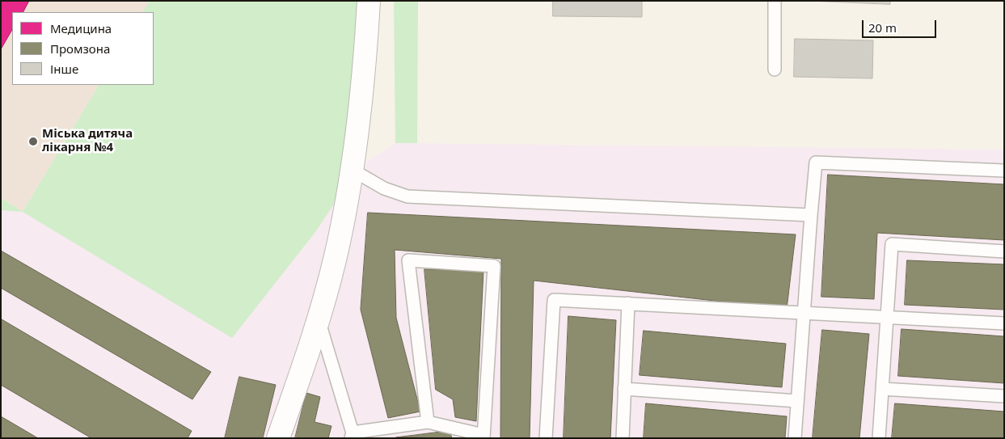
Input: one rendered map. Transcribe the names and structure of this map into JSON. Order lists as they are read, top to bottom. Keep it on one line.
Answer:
{"places":["Міська дитяча лікарня №4"],"legend":["Медицина","Промзона","Інше"],"scale_bar":"20 m"}
